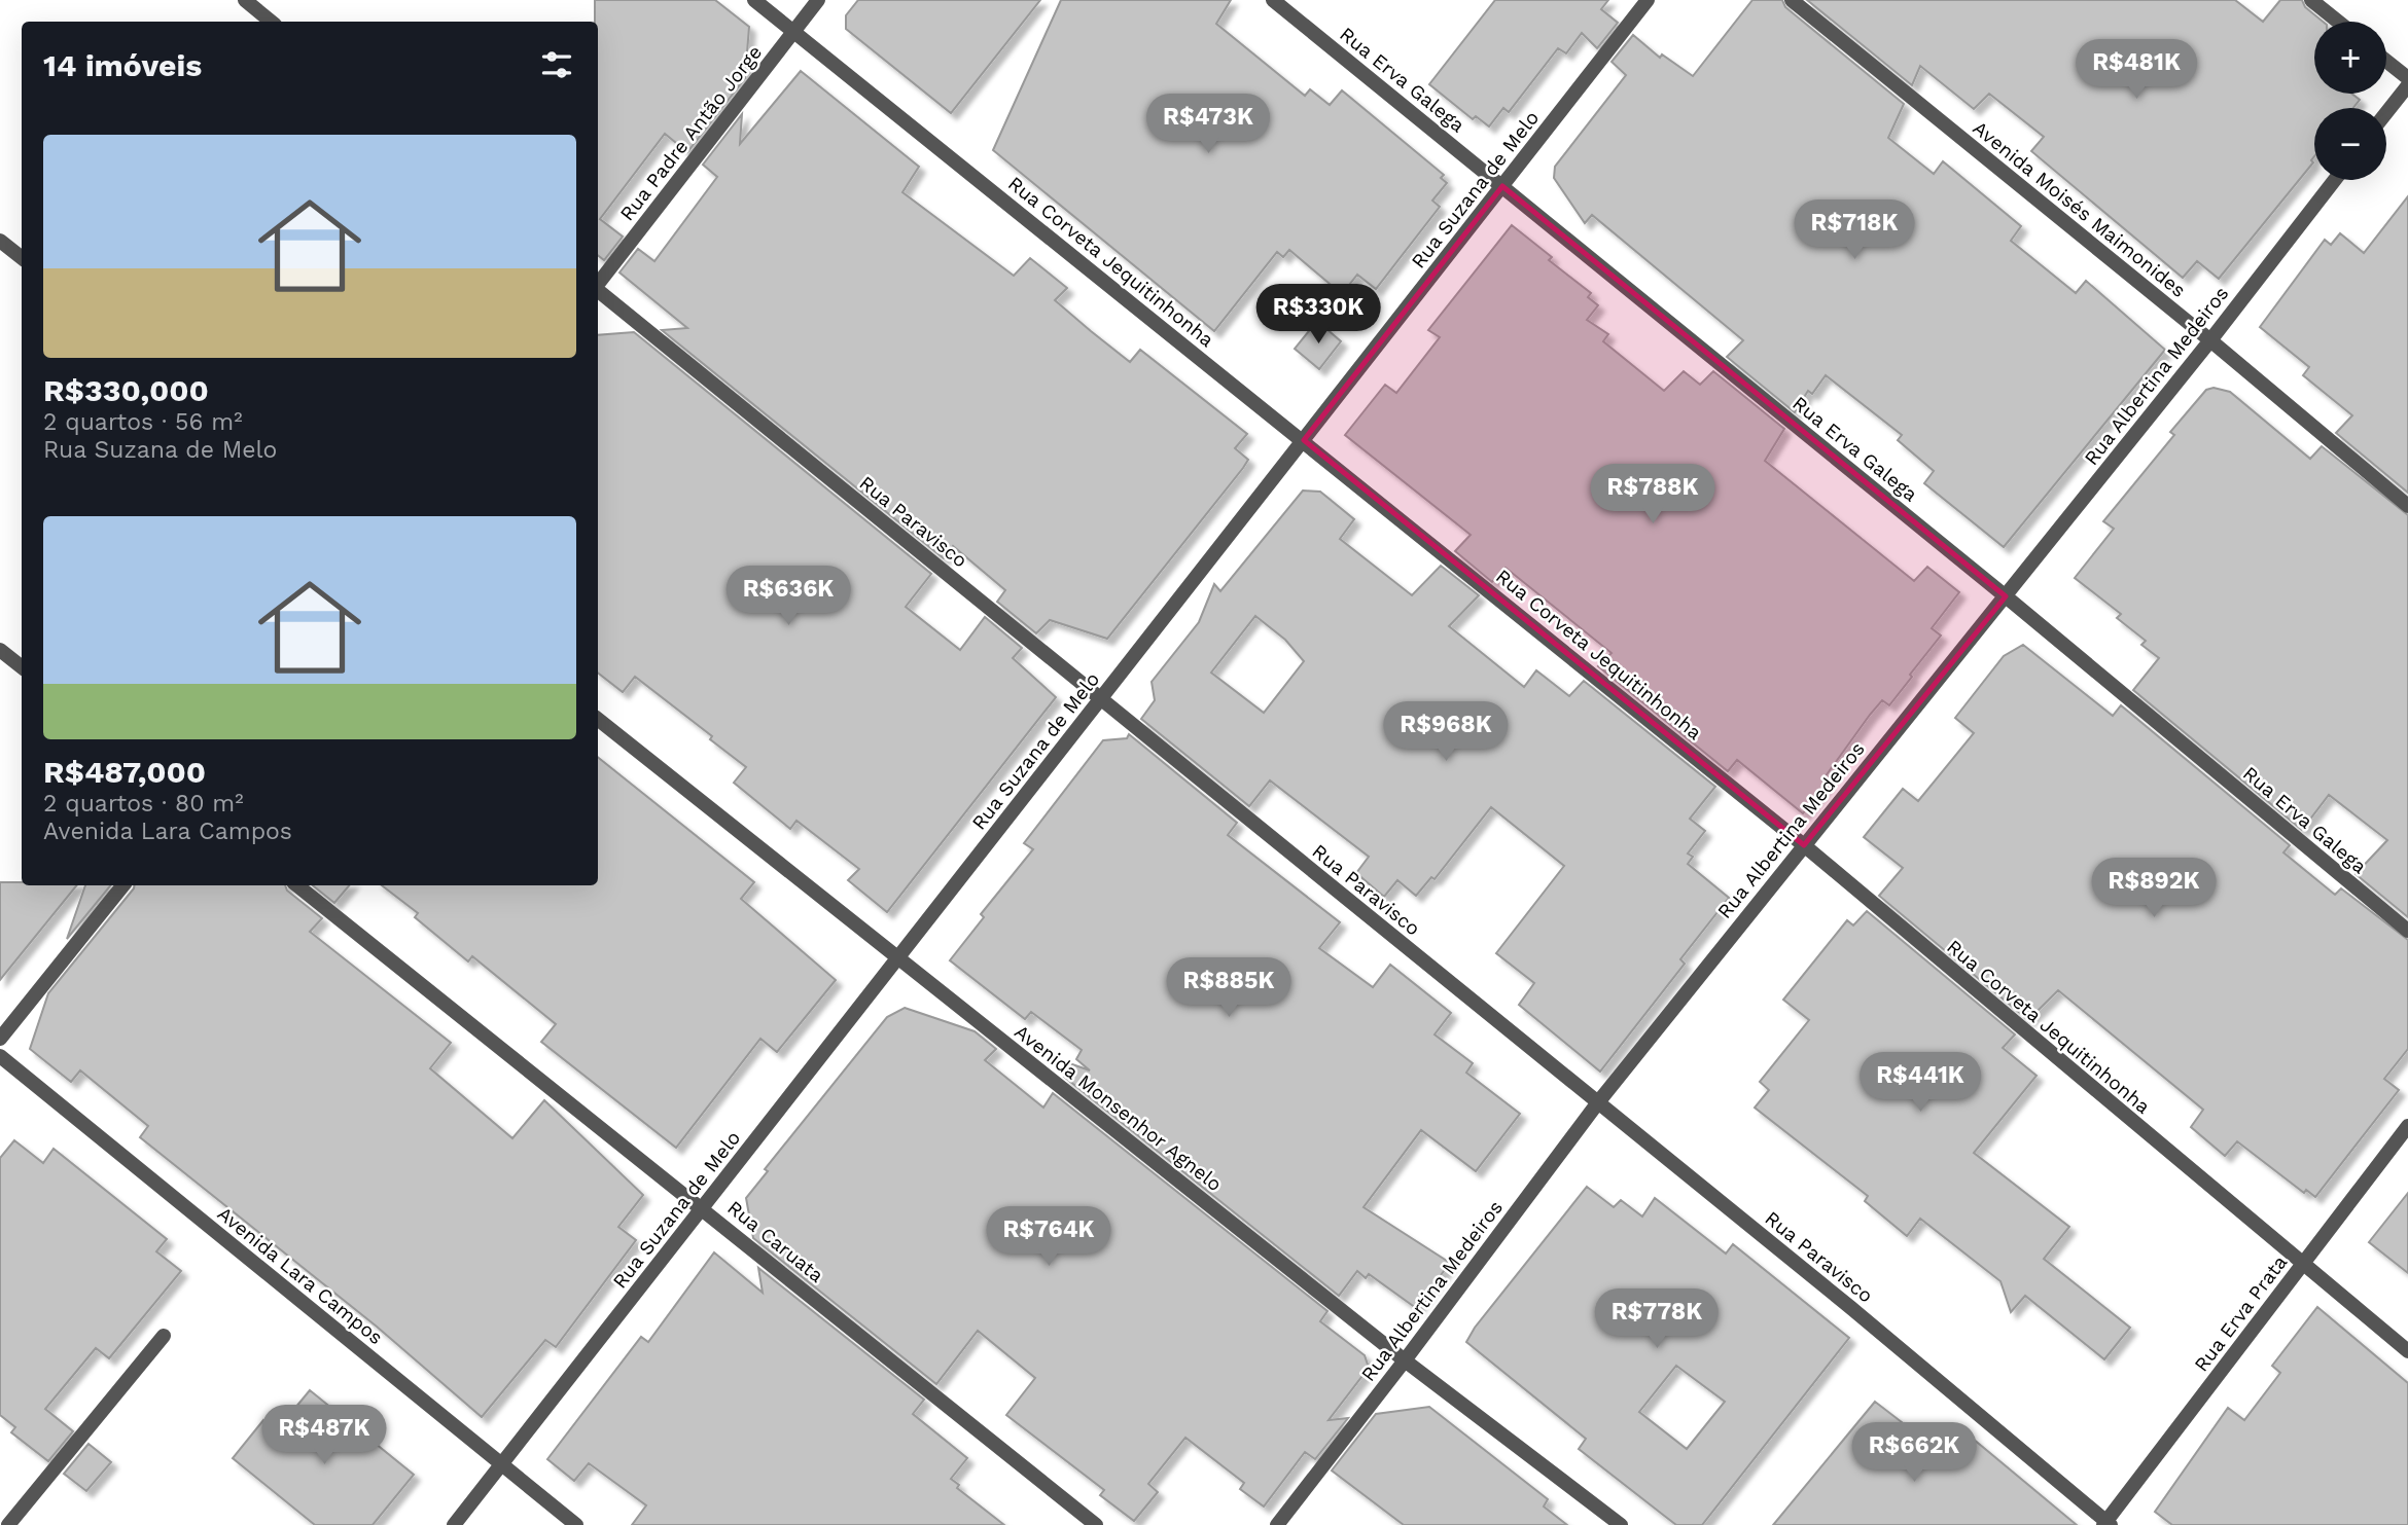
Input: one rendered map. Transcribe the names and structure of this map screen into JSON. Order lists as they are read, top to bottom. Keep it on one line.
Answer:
{"streets":{"street":["Rua Erva Galega","Rua Padre Antão Jorge","Rua Suzana de Melo","Avenida Moisés Maimonides","Rua Corveta Jequitinhonha","Rua Albertina Medeiros","Rua Paravisco","Avenida Monsenhor Agnelo","Rua Caruata","Avenida Lara Campos","Rua Erva Prata"]},"crossings":[["Rua Erva Galega","Rua Suzana de Melo"],["Rua Erva Galega","Rua Albertina Medeiros"],["Rua Padre Antão Jorge","Rua Corveta Jequitinhonha"],["Rua Suzana de Melo","Rua Corveta Jequitinhonha"],["Rua Suzana de Melo","Rua Paravisco"],["Rua Suzana de Melo","Avenida Monsenhor Agnelo"],["Rua Suzana de Melo","Rua Caruata"],["Rua Suzana de Melo","Avenida Lara Campos"],["Avenida Moisés Maimonides","Rua Albertina Medeiros"],["Rua Corveta Jequitinhonha","Rua Albertina Medeiros"],["Rua Corveta Jequitinhonha","Rua Erva Prata"],["Rua Albertina Medeiros","Rua Paravisco"],["Rua Albertina Medeiros","Avenida Monsenhor Agnelo"],["Rua Paravisco","Rua Erva Prata"]],"page":{"map_buttons":["+","−"],"heading":"14 imóveis","price":["R$481K","R$473K","R$718K","R$330K","R$788K","R$636K","R$968K","R$892K","R$885K","R$441K","R$764K","R$778K","R$487K","R$662K"],"list":[{"name":"R$330,000","note":"2 quartos · 56 m² · Rua Suzana de Melo"},{"name":"R$487,000","note":"2 quartos · 80 m² · Avenida Lara Campos"}]}}
